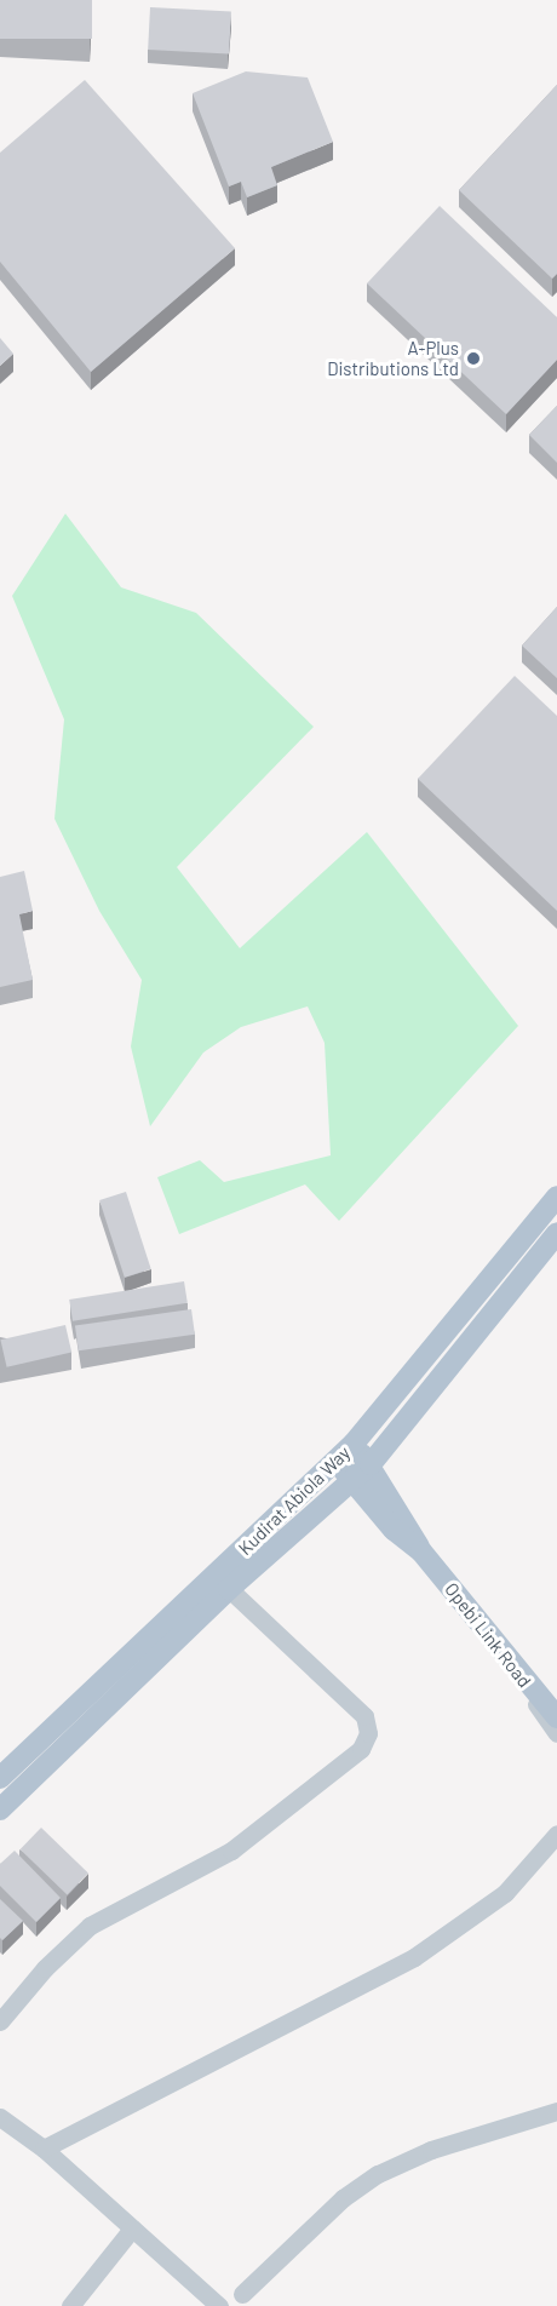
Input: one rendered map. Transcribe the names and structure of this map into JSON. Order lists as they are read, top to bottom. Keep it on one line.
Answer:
{"streets":{"main road":["Kudirat Abiola Way","Opebi Link Road"]},"crossings":[["Kudirat Abiola Way","Opebi Link Road"]],"places":["A-Plus Distributions Ltd"]}
